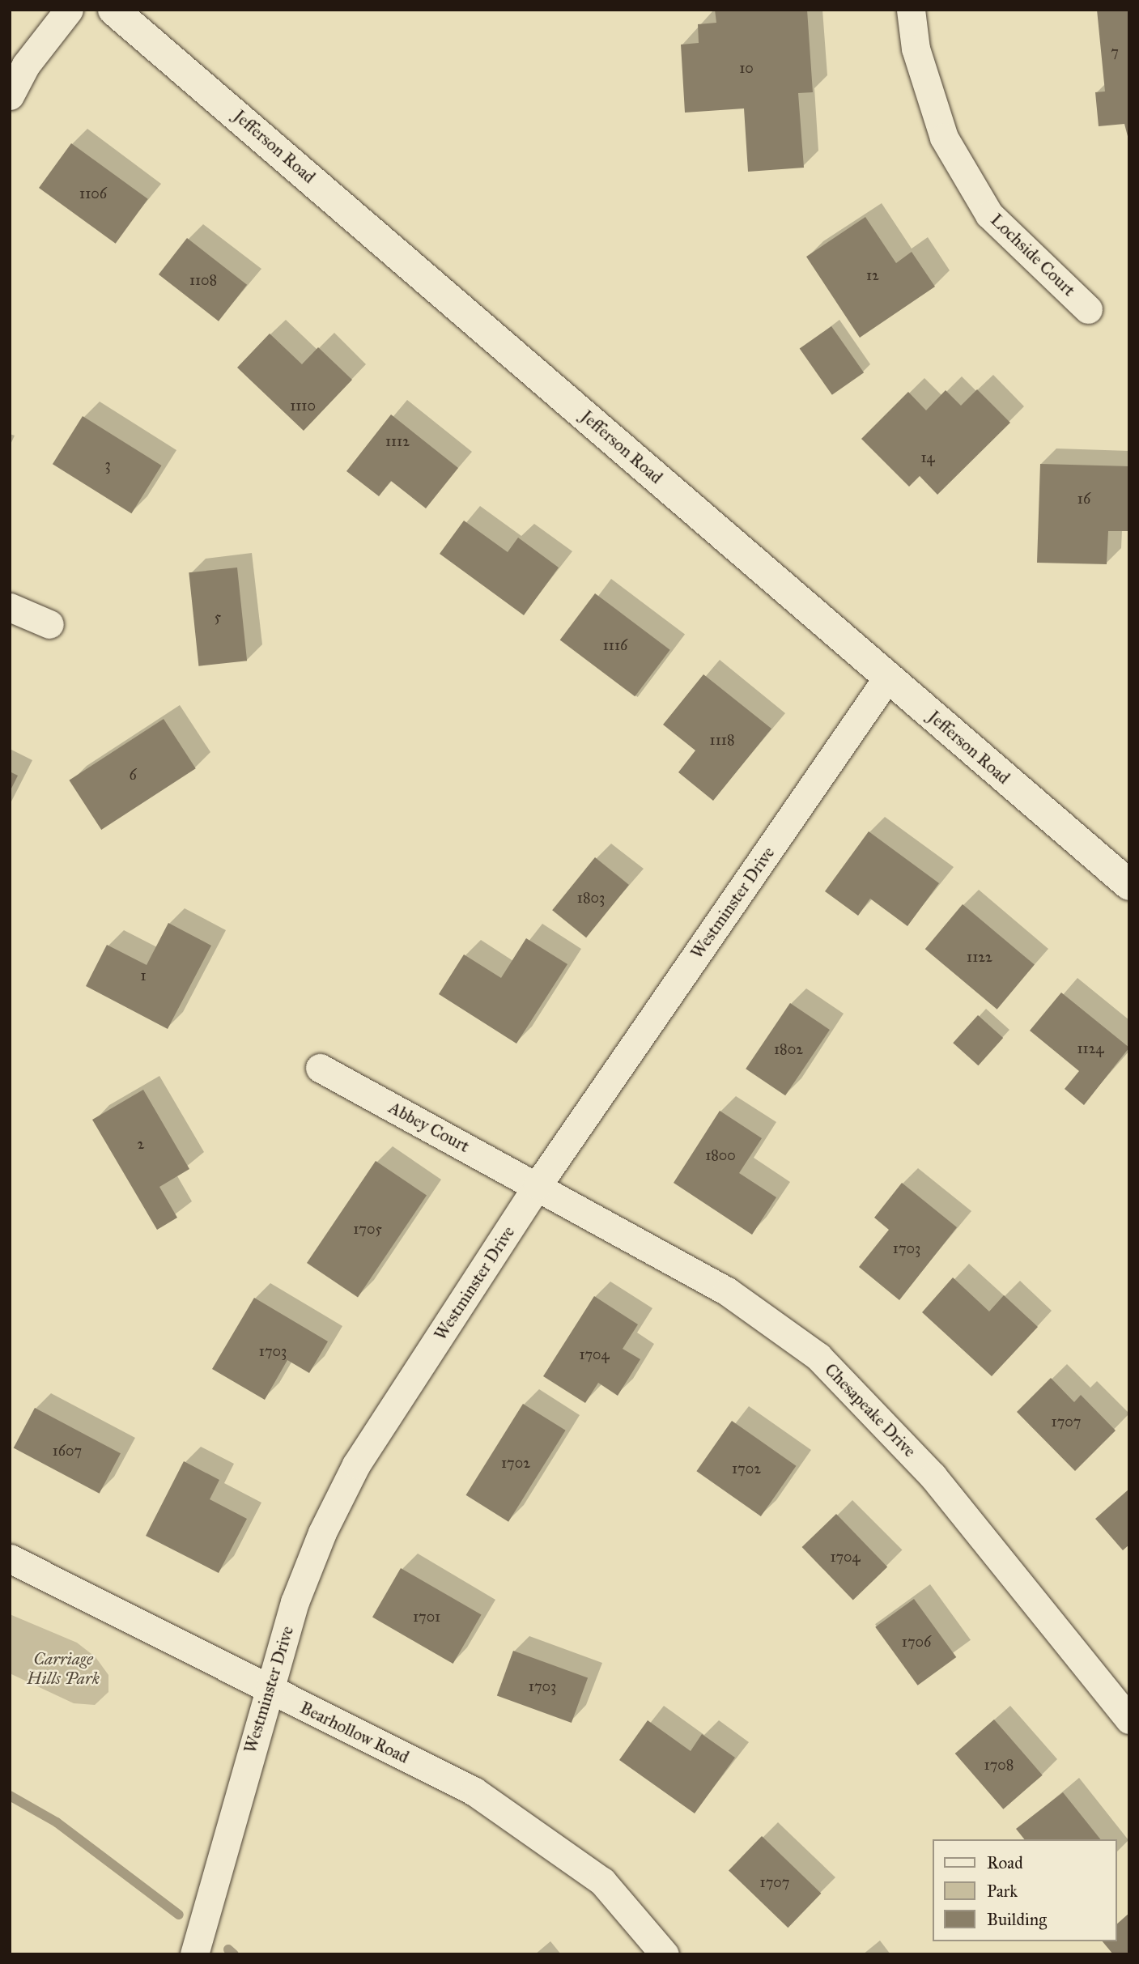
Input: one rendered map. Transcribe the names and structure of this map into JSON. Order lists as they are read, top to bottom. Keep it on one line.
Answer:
{"streets":{"street":["Jefferson Road","Lochside Court","Westminster Drive","Abbey Court","Chesapeake Drive","Bearhollow Road"]},"crossings":[["Jefferson Road","Westminster Drive"],["Westminster Drive","Abbey Court"],["Westminster Drive","Chesapeake Drive"],["Westminster Drive","Bearhollow Road"],["Abbey Court","Chesapeake Drive"]],"parks":["Carriage Hills Park"],"house_numbers":["7","10","1106","12","1108","1110","1112","14","3","16","5","1116","1118","6","1803","1122","1","1124","1802","2","1800","1705","1703","1703","1704","1707","1607","1702","1702","1704","1701","1706","1703","1708","1707"],"legend":["Road","Park","Building"]}
